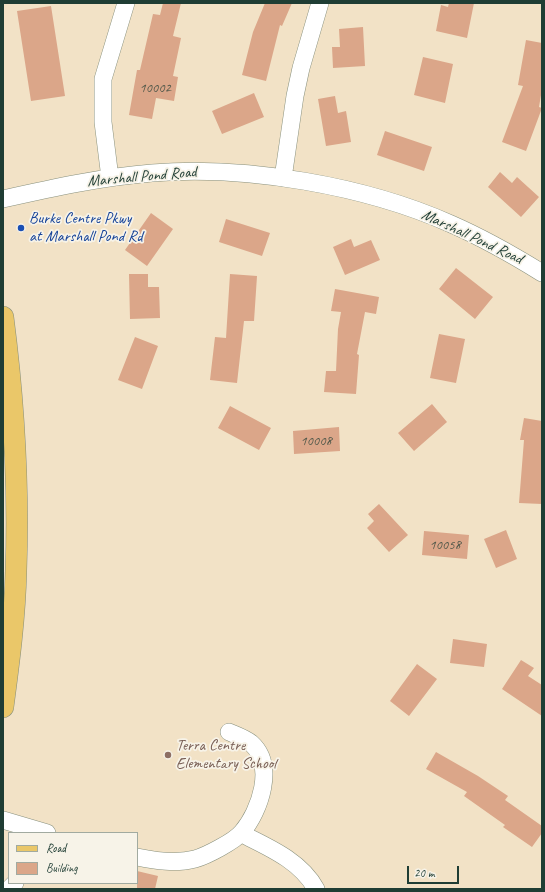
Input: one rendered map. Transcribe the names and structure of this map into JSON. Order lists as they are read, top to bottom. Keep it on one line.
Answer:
{"streets":{"street":["Marshall Pond Road"]},"places":["Burke Centre Pkwy at Marshall Pond Rd","Terra Centre Elementary School"],"house_numbers":["10002","10008","10058"],"legend":["Road","Building"],"scale_bar":"20 m"}
